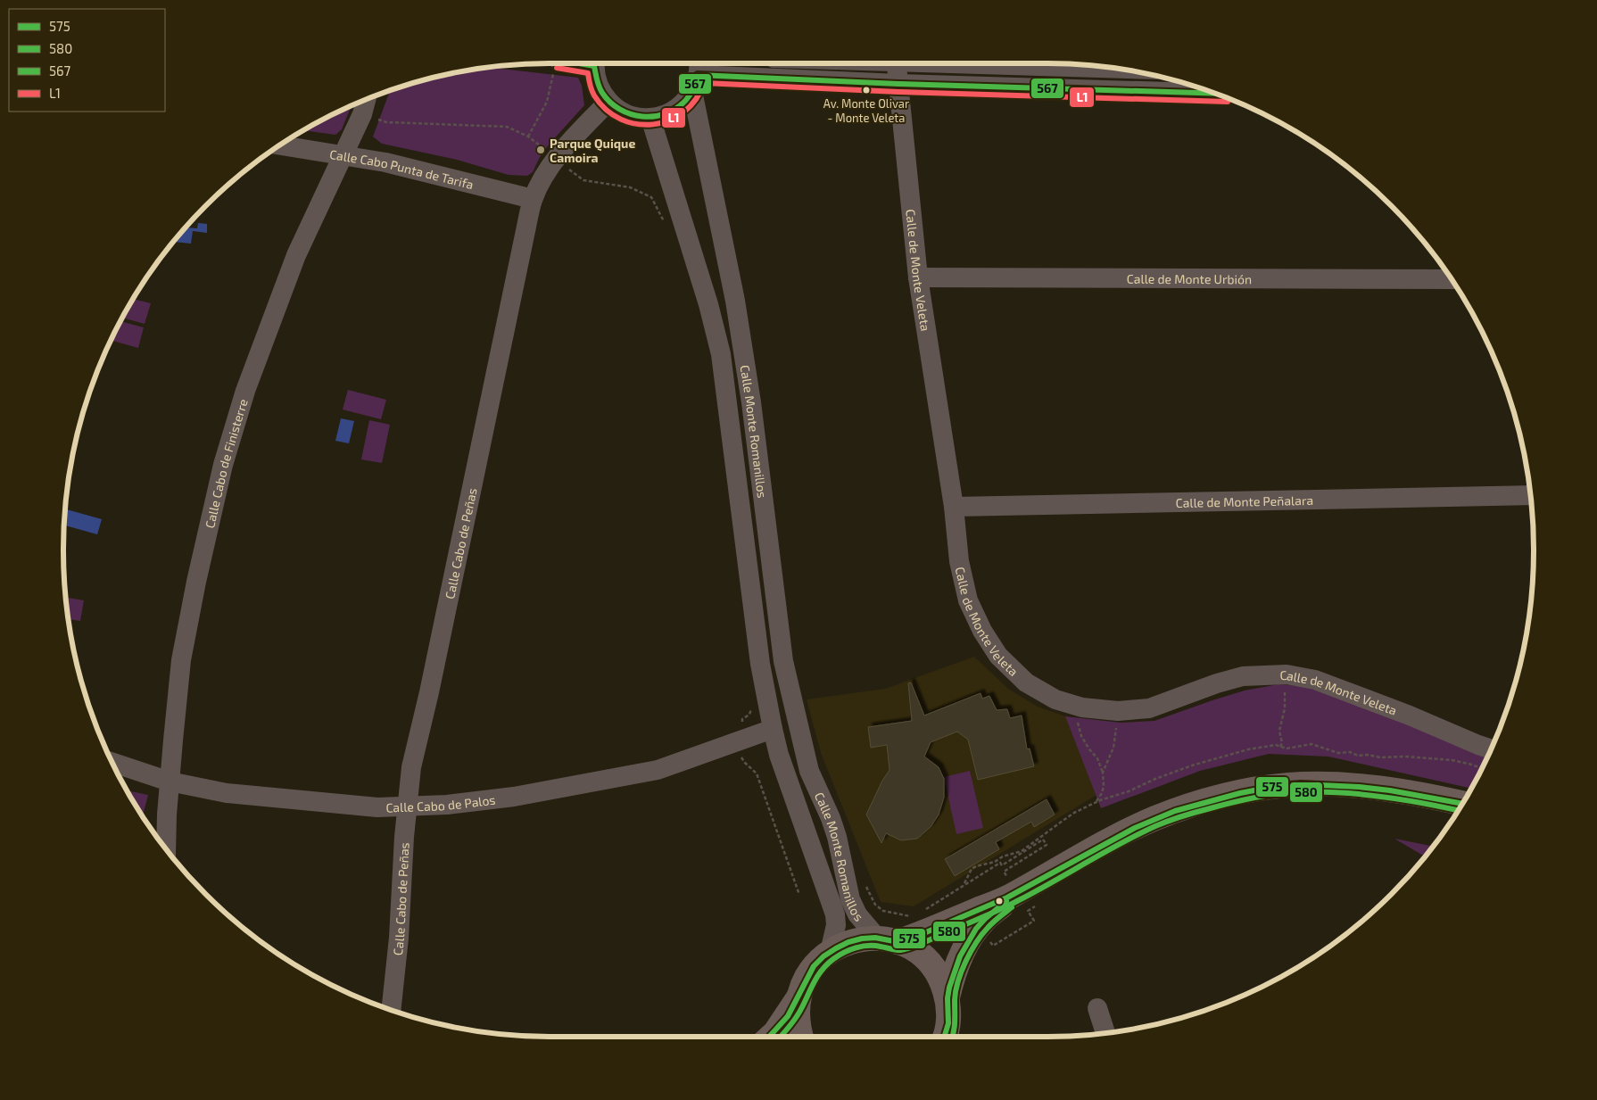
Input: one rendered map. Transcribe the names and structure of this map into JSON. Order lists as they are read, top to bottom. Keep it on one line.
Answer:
{"streets":{"street":["Calle Cabo Punta de Tarifa","Calle de Monte Veleta","Calle de Monte Urbión","Calle Monte Romanillos","Calle Cabo de Finisterre","Calle de Monte Peñalara","Calle Cabo de Peñas","Calle Cabo de Palos"]},"crossings":[["Calle Cabo Punta de Tarifa","Calle Cabo de Finisterre"],["Calle Cabo Punta de Tarifa","Calle Cabo de Peñas"],["Calle de Monte Veleta","Calle de Monte Urbión"],["Calle de Monte Veleta","Calle de Monte Peñalara"],["Calle Monte Romanillos","Calle Cabo de Palos"],["Calle Cabo de Finisterre","Calle Cabo de Palos"],["Calle Cabo de Peñas","Calle Cabo de Palos"]],"places":["Av. Monte Olivar - Monte Veleta","Parque Quique Camoira"],"lines":["transit line 567","transit line L1","transit line 575","transit line 580"],"legend":["575","580","567","L1"]}
